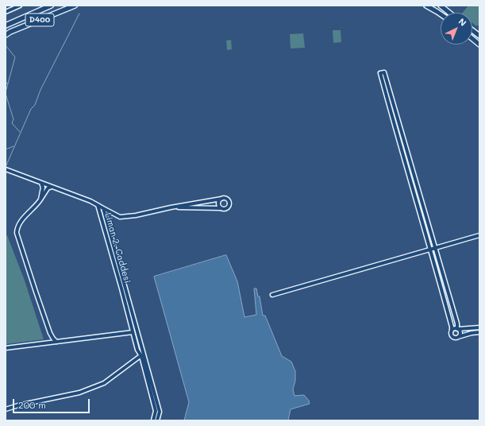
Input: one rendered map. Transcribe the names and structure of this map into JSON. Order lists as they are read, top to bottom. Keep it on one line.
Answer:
{"streets":{"highway":["D400"],"street":["Liman 2. Caddesi"]},"scale_bar":"200 m","north":"top right"}
